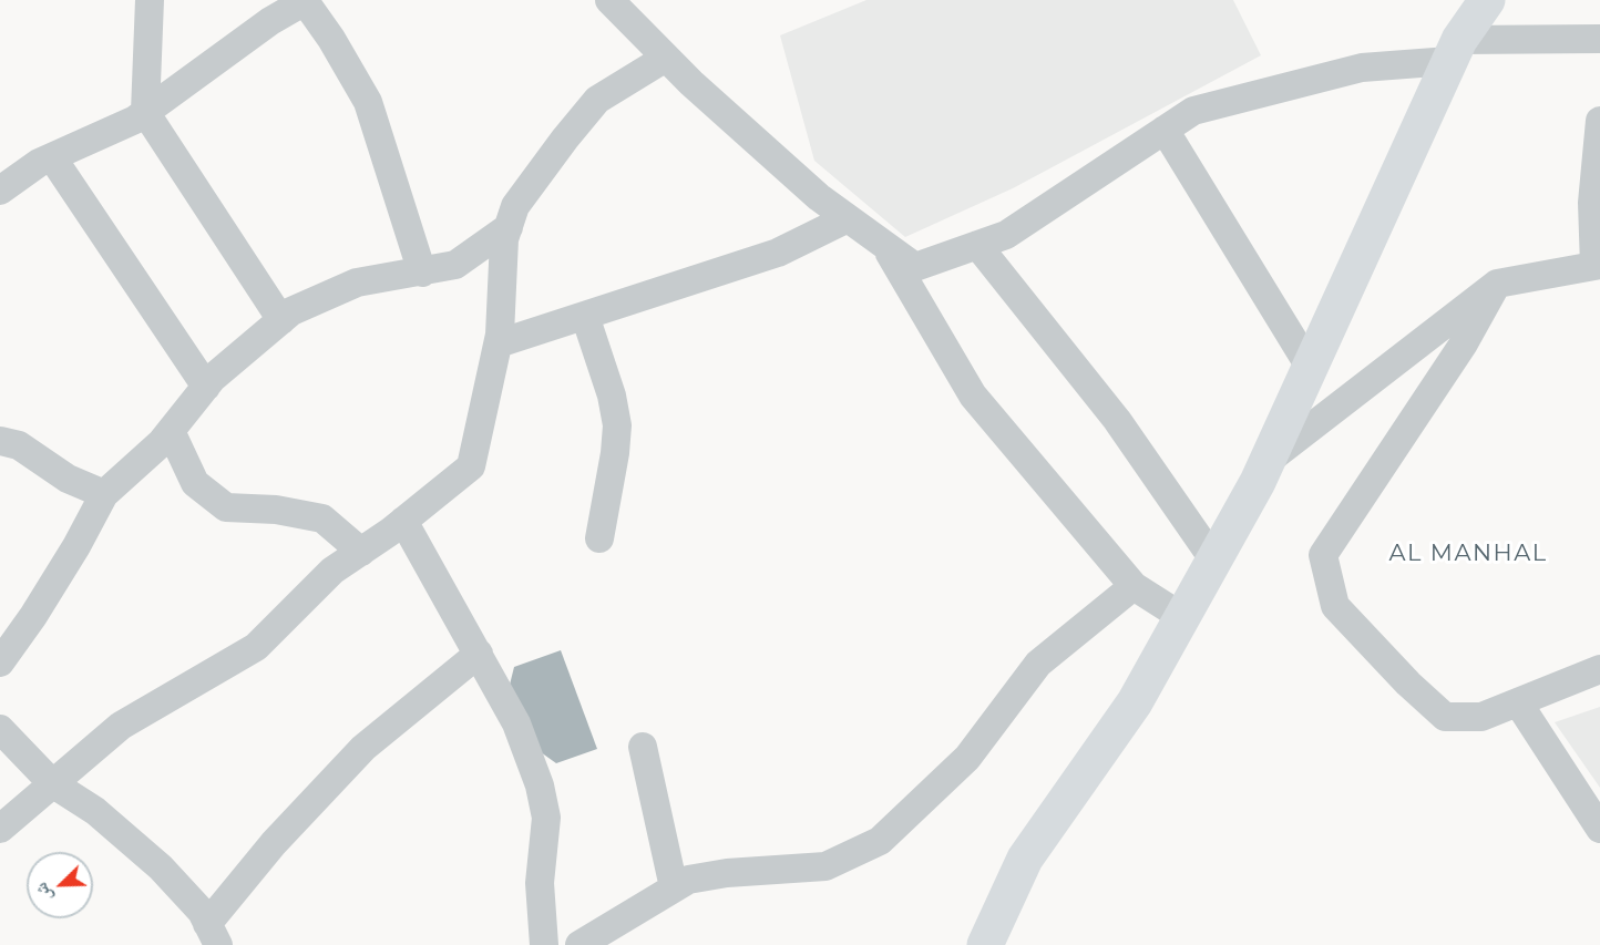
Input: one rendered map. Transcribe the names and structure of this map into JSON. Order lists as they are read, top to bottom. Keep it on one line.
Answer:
{"districts":["AL MANHAL"],"north":"bottom left"}
